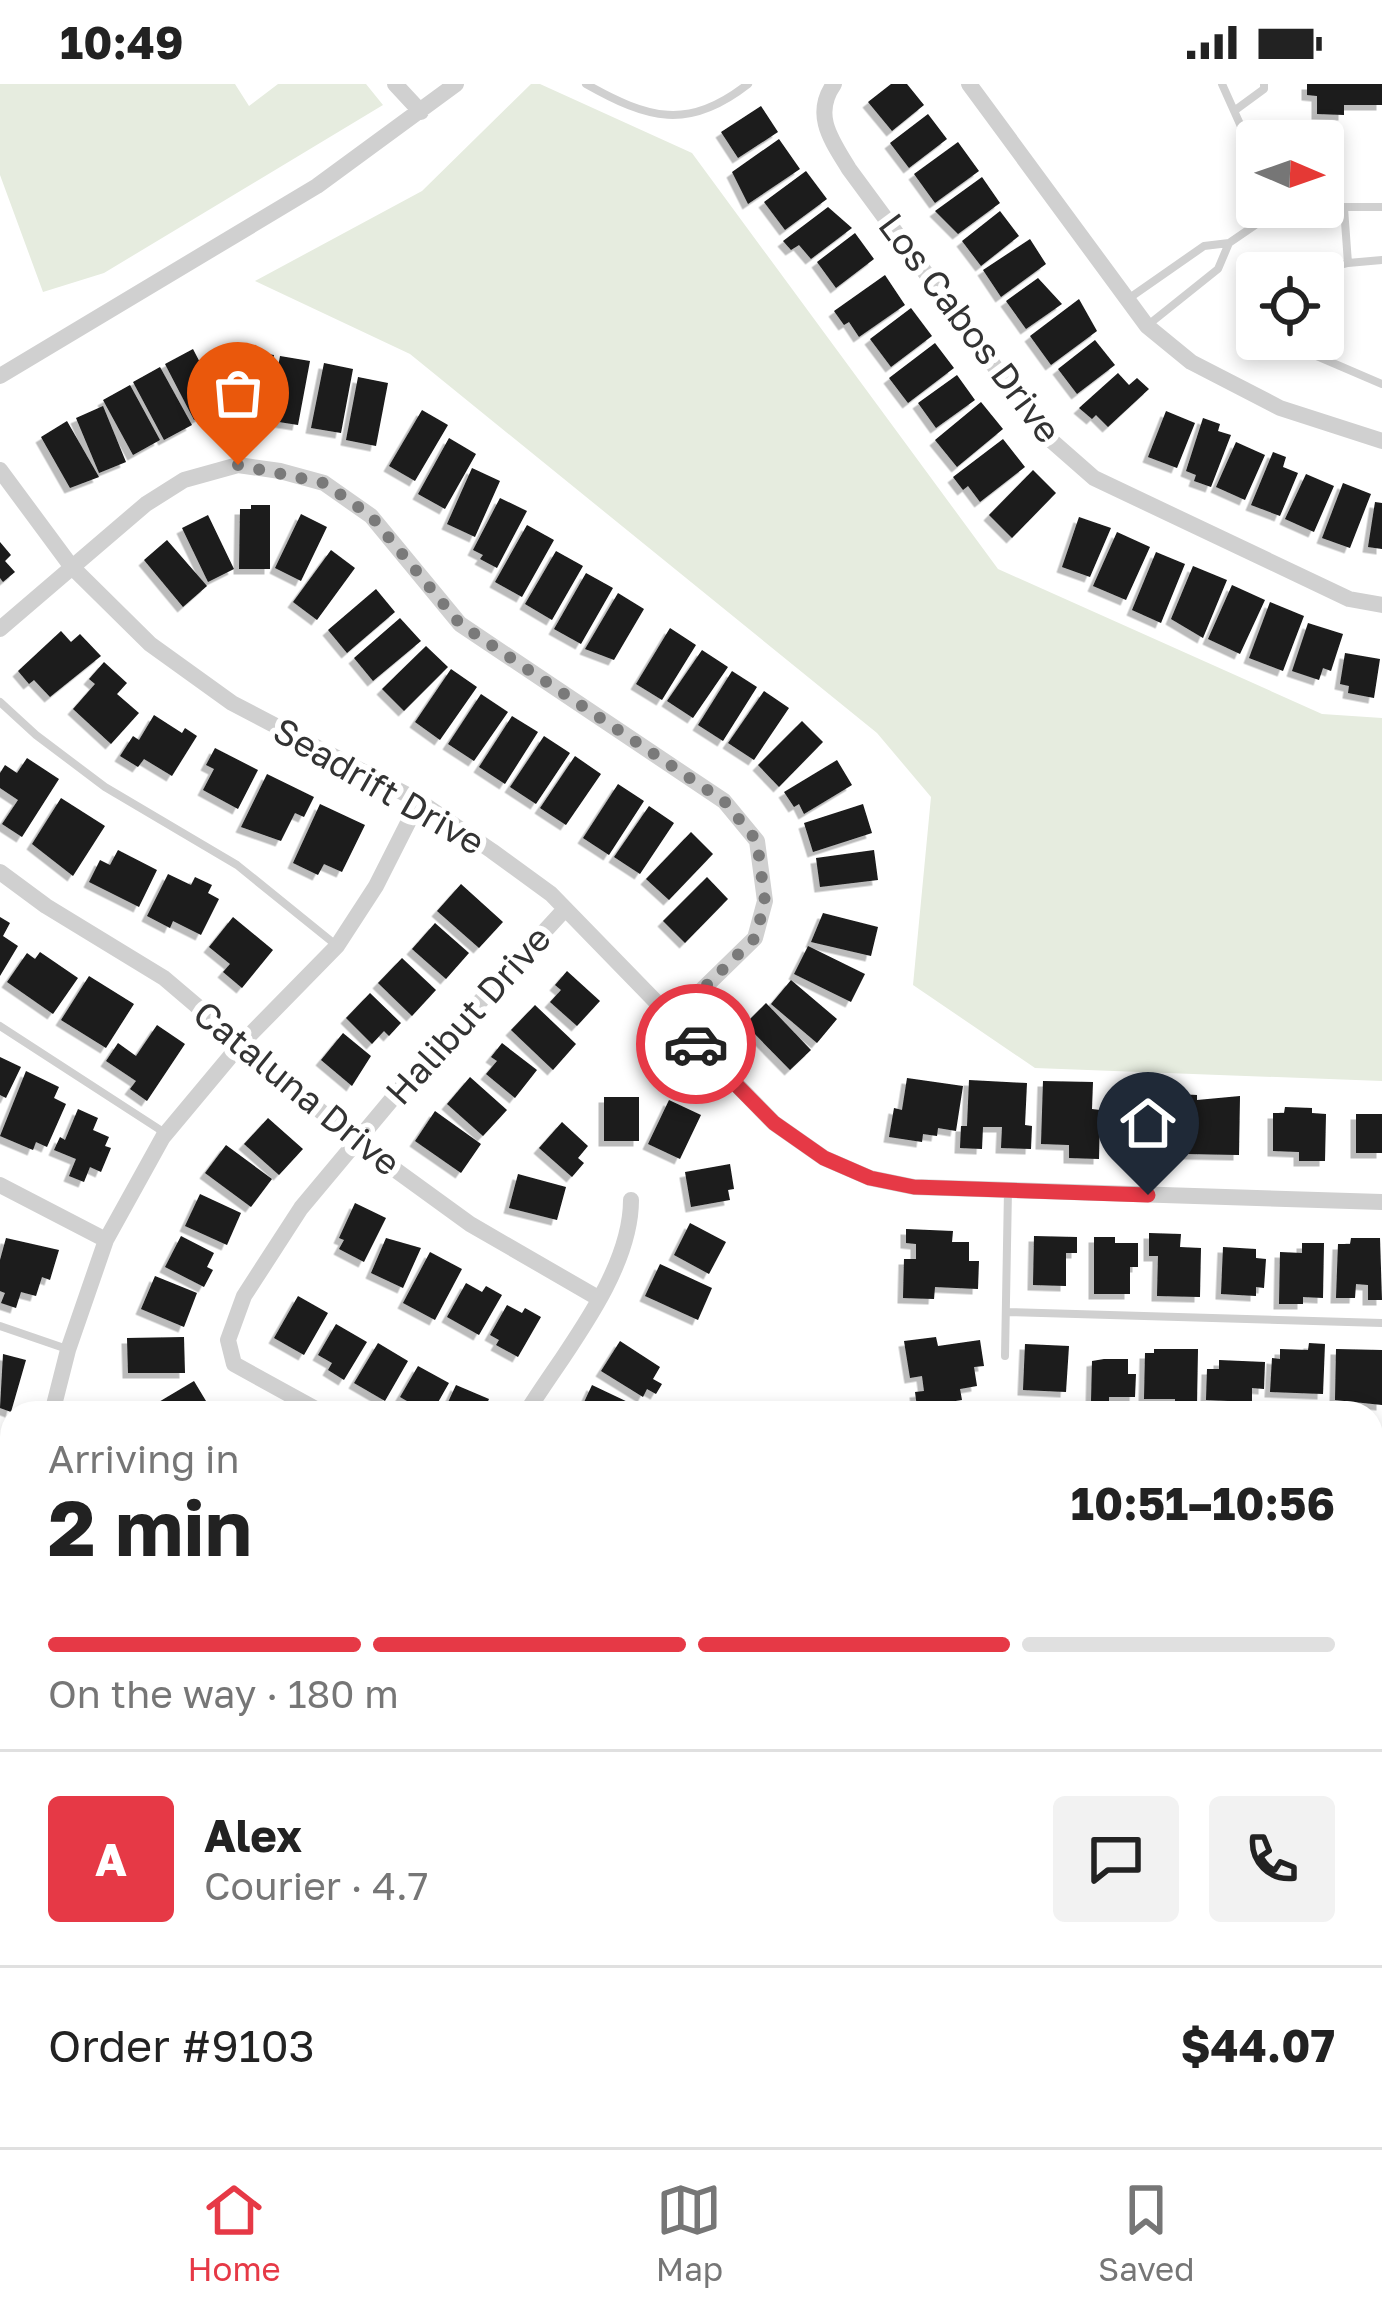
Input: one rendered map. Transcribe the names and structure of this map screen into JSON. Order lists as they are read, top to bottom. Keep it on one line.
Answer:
{"streets":{"street":["Los Cabos Drive","Seadrift Drive","Halibut Drive","Cataluna Drive"]},"crossings":[["Seadrift Drive","Halibut Drive"],["Halibut Drive","Cataluna Drive"]],"north":"right","page":{"status":"10:49","heading":["2 min","Arriving in","10:51–10:56"],"panel":["Alex","Courier · 4.7","Order #9103","$44.07"],"bar":"On the way · 180 m","round":"A","tabs":["Home","Map","Saved"]}}
